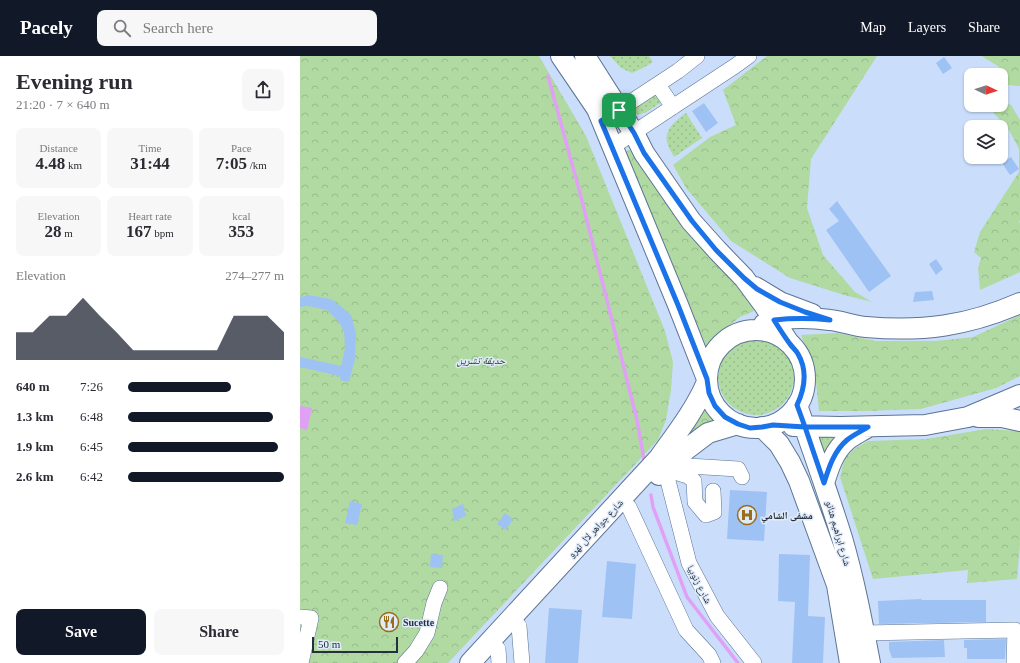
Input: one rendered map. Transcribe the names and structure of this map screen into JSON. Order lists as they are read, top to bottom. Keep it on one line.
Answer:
{"streets":{"main road":["شارع جواهر لال نهرو","شارع ابراهيم هنانو"],"street":["شارع زنوبيا"]},"crossings":[["شارع جواهر لال نهرو","شارع ابراهيم هنانو"],["شارع جواهر لال نهرو","شارع زنوبيا"]],"parks":["حديقة تشرين"],"places":{"hospital":["مشفى الشامي"],"restaurant":["Sucette"]},"scale_bar":"50 m","north":"right","page":{"header":"Pacely","search":"Search here","nav":["Map","Layers","Share"],"heading":["Evening run","21:20 · 7 × 640 m"],"stats":[["Distance","4.48 km"],["Time","31:44"],["Pace","7:05 /km"],["Elevation","28 m"],["Heart rate","167 bpm"],["kcal","353"]],"chart":["Elevation","274–277 m"],"list":[{"name":"640 m","note":"7:26"},{"name":"1.3 km","note":"6:48"},{"name":"1.9 km","note":"6:45"},{"name":"2.6 km","note":"6:42"}],"buttons":["Save","Share"],"scale":"50 m"}}
